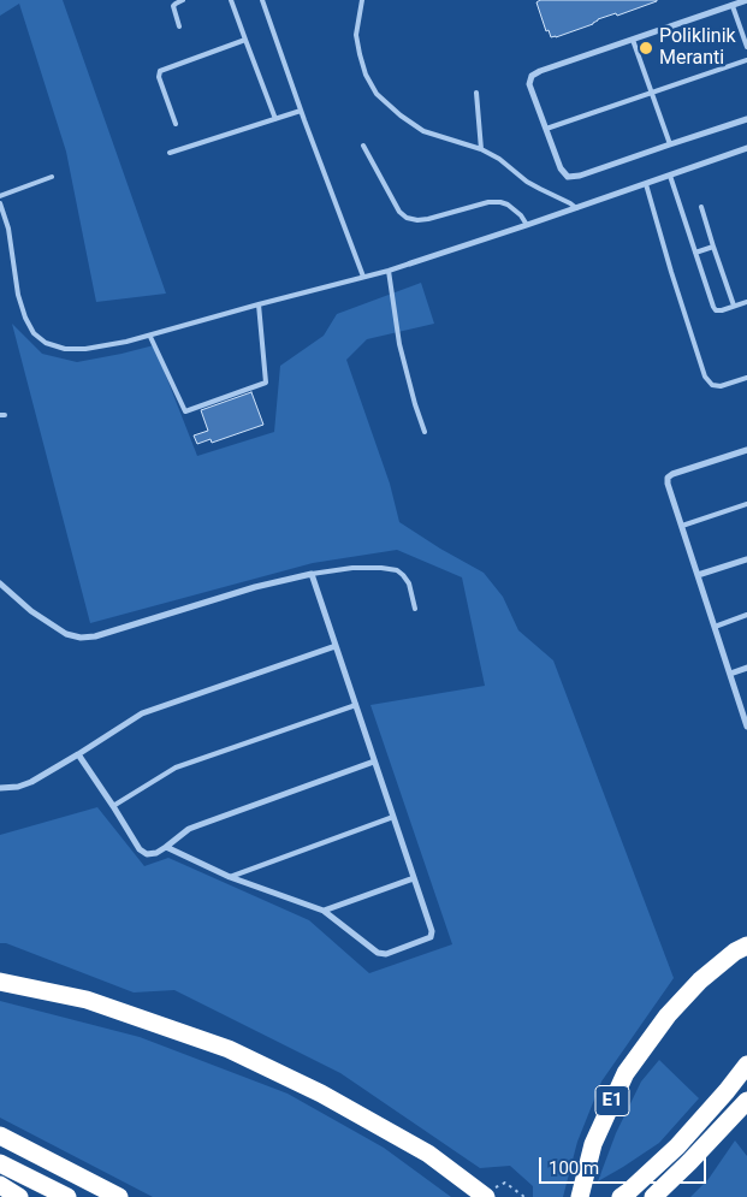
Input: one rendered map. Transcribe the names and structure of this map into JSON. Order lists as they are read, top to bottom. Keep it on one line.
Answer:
{"streets":{"highway":["E1"]},"places":["Poliklinik Meranti"],"scale_bar":"100 m"}
